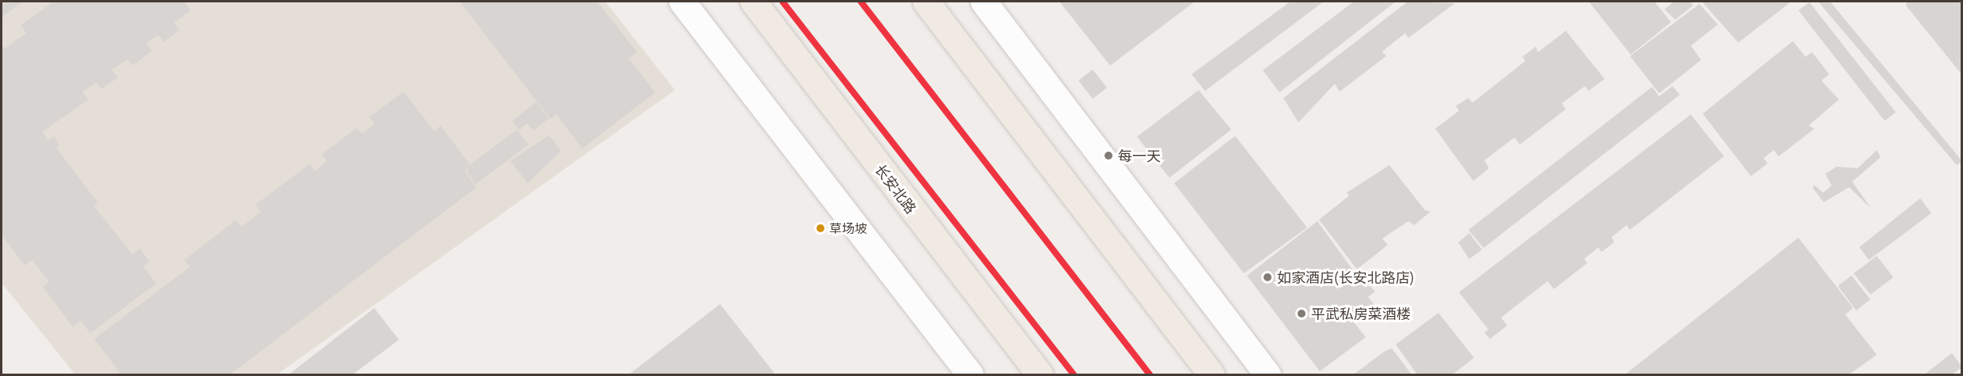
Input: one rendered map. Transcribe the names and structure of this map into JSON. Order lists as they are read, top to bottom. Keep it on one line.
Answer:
{"streets":{"main road":["长安北路"]},"places":["每一天","草场坡","如家酒店(长安北路店)","平武私房菜酒楼"]}
